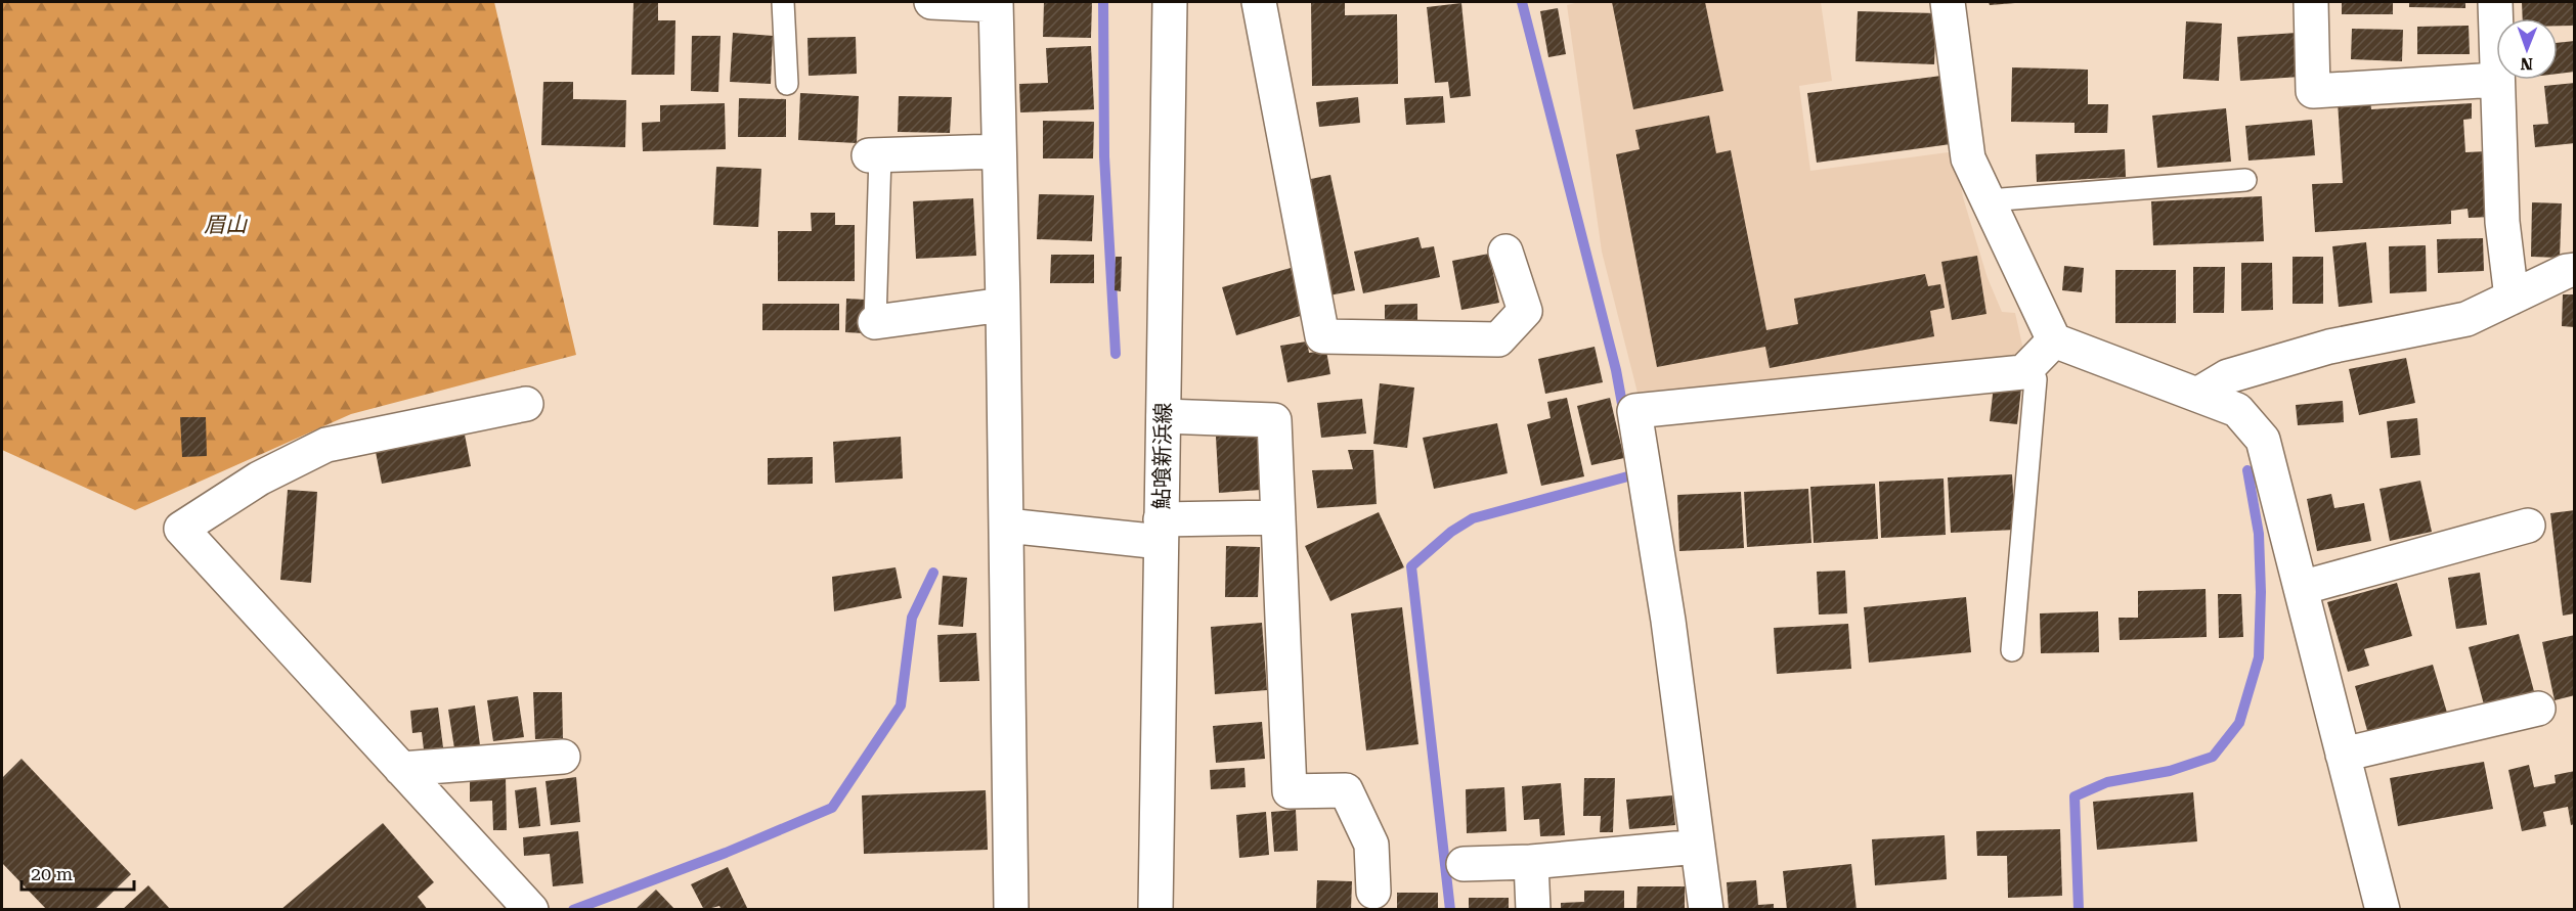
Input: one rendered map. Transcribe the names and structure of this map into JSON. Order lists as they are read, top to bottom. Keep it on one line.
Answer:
{"streets":{"street":["鮎喰新浜線"]},"parks":["眉山"],"scale_bar":"20 m","north":"bottom"}
